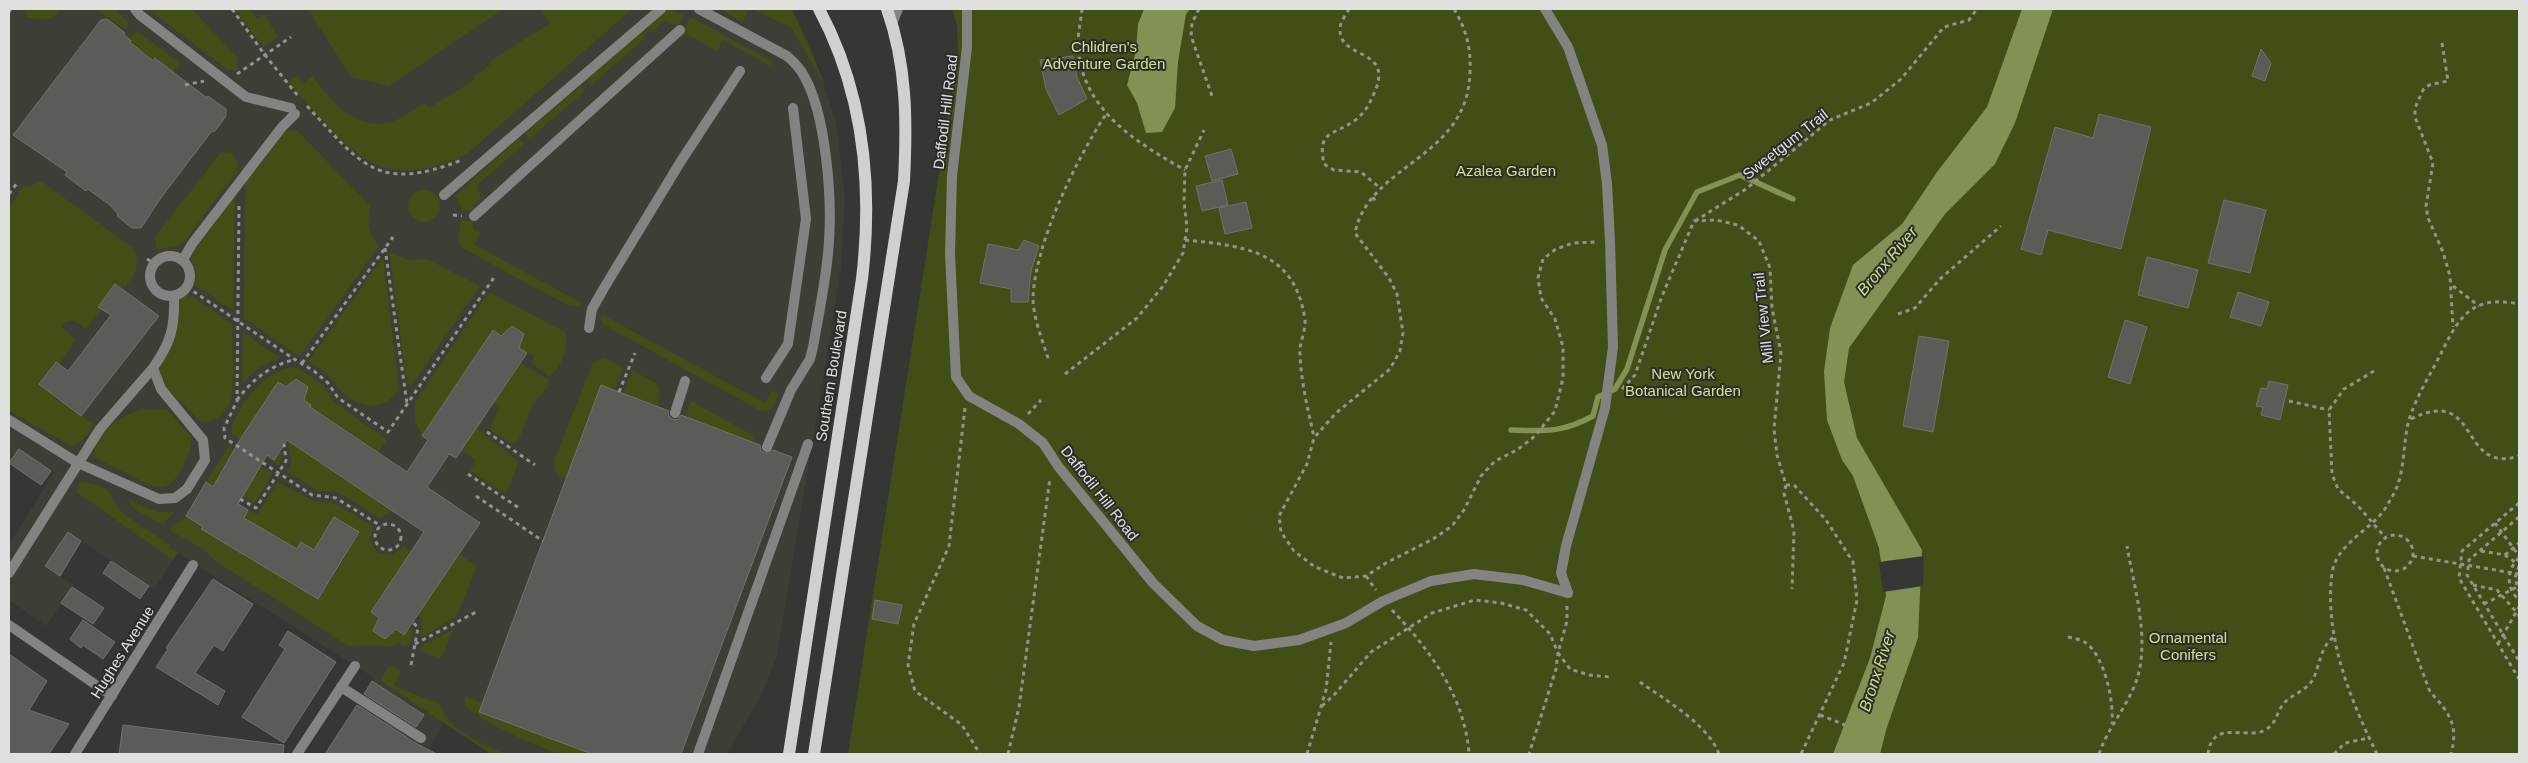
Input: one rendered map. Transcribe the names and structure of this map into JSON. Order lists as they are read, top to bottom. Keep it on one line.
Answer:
{"streets":{"main road":["Southern Boulevard"],"street":["Daffodil Hill Road","Hughes Avenue"],"path":["Sweetgum Trail","Mill View Trail"]},"crossings":[["Sweetgum Trail","Mill View Trail"]],"water":["Bronx River"],"parks":["Chlidren's Adventure Garden","Azalea Garden","New York Botanical Garden","Ornamental Conifers"]}
